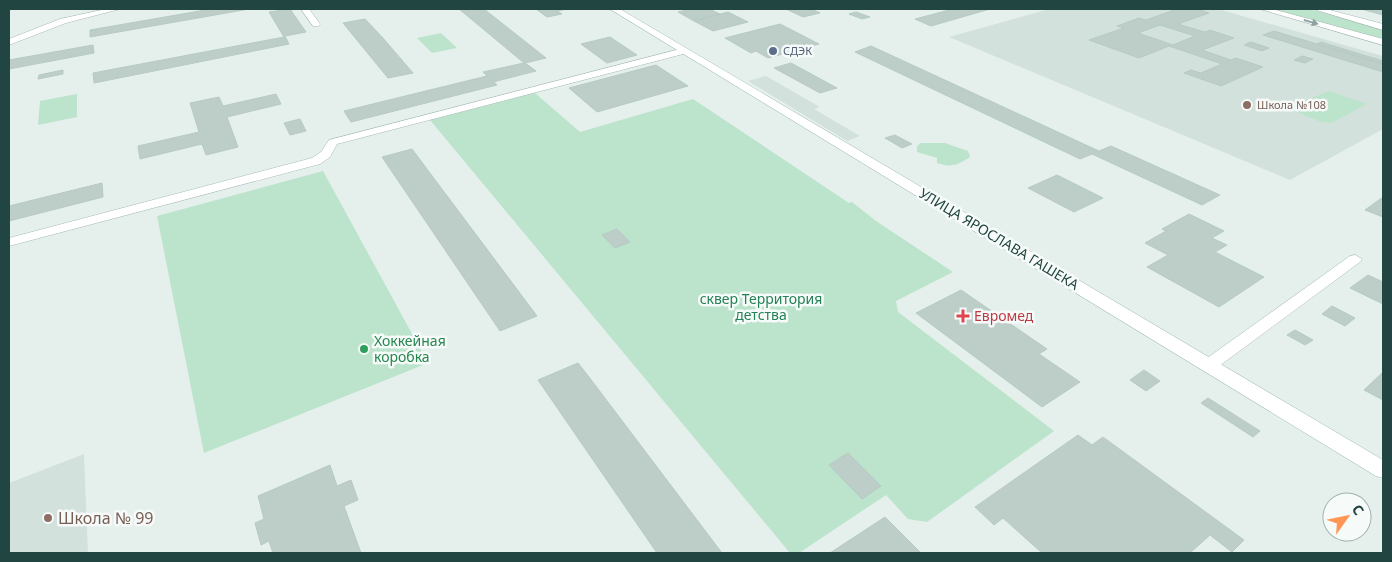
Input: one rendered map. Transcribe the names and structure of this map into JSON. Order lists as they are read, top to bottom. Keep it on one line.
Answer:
{"streets":{"street":["УЛИЦА ЯРОСЛАВА ГАШЕКА"]},"parks":["сквер Территория детства"],"places":{"other":["СДЭК","Школа №108","Хоккейная коробка","Школа № 99"],"health":["Евромед"]},"north":"top right"}
